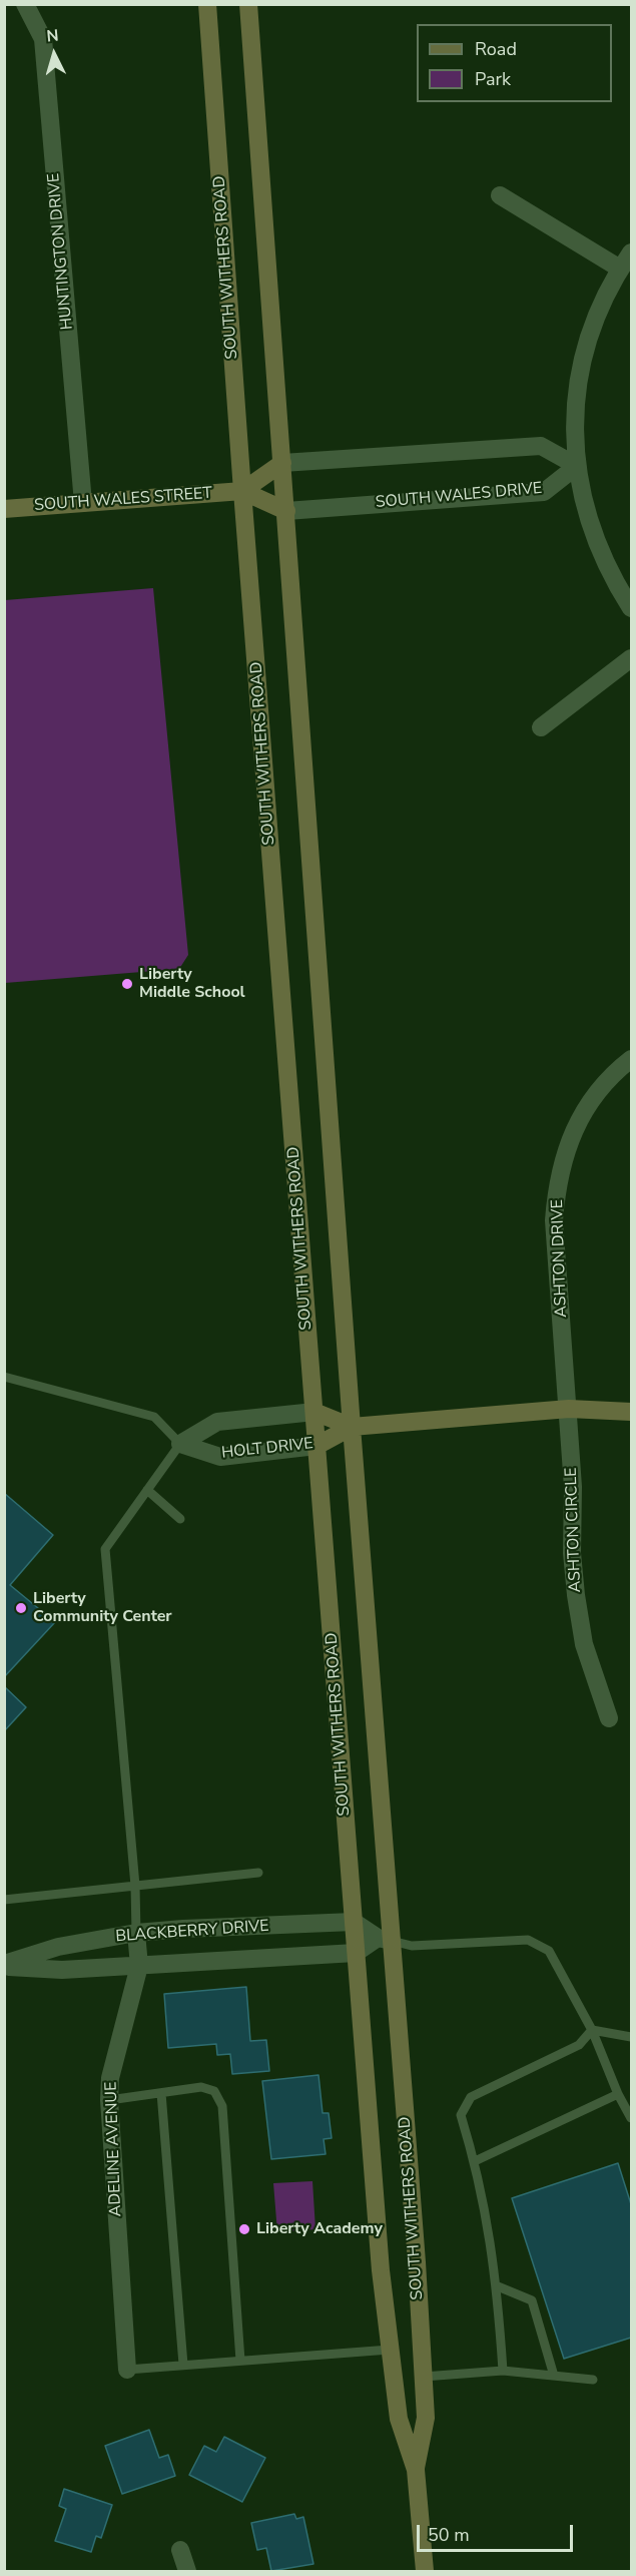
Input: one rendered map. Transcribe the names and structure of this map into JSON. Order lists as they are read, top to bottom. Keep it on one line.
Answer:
{"streets":{"main road":["SOUTH WITHERS ROAD","SOUTH WALES STREET","HOLT DRIVE"],"street":["HUNTINGTON DRIVE","SOUTH WALES DRIVE","ASHTON DRIVE","ASHTON CIRCLE","BLACKBERRY DRIVE","ADELINE AVENUE"]},"crossings":[["HUNTINGTON DRIVE","SOUTH WALES STREET"],["SOUTH WITHERS ROAD","SOUTH WALES DRIVE"],["SOUTH WITHERS ROAD","SOUTH WALES STREET"],["SOUTH WITHERS ROAD","HOLT DRIVE"],["SOUTH WITHERS ROAD","BLACKBERRY DRIVE"],["SOUTH WALES DRIVE","SOUTH WALES STREET"],["ASHTON DRIVE","HOLT DRIVE"],["ASHTON DRIVE","ASHTON CIRCLE"],["HOLT DRIVE","ASHTON CIRCLE"],["BLACKBERRY DRIVE","ADELINE AVENUE"]],"places":["Liberty Middle School","Liberty Community Center","Liberty Academy"],"legend":["Road","Park"],"scale_bar":"50 m","north":"top"}
